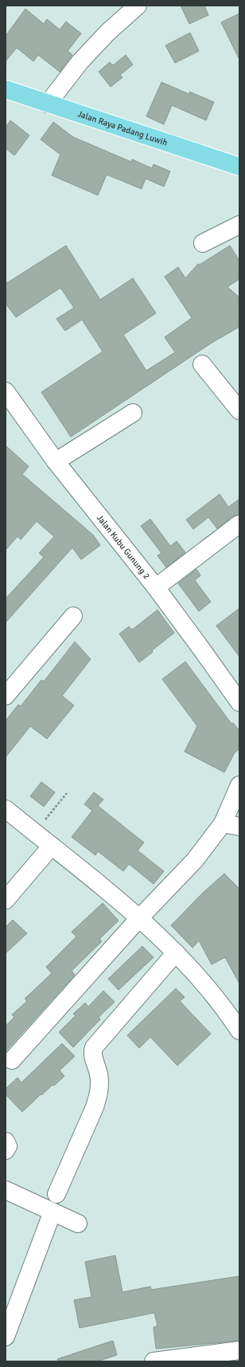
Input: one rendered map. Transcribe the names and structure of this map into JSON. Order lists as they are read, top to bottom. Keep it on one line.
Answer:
{"streets":{"main road":["Jalan Raya Padang Luwih"],"street":["Jalan Kubu Gunung 2"]}}
